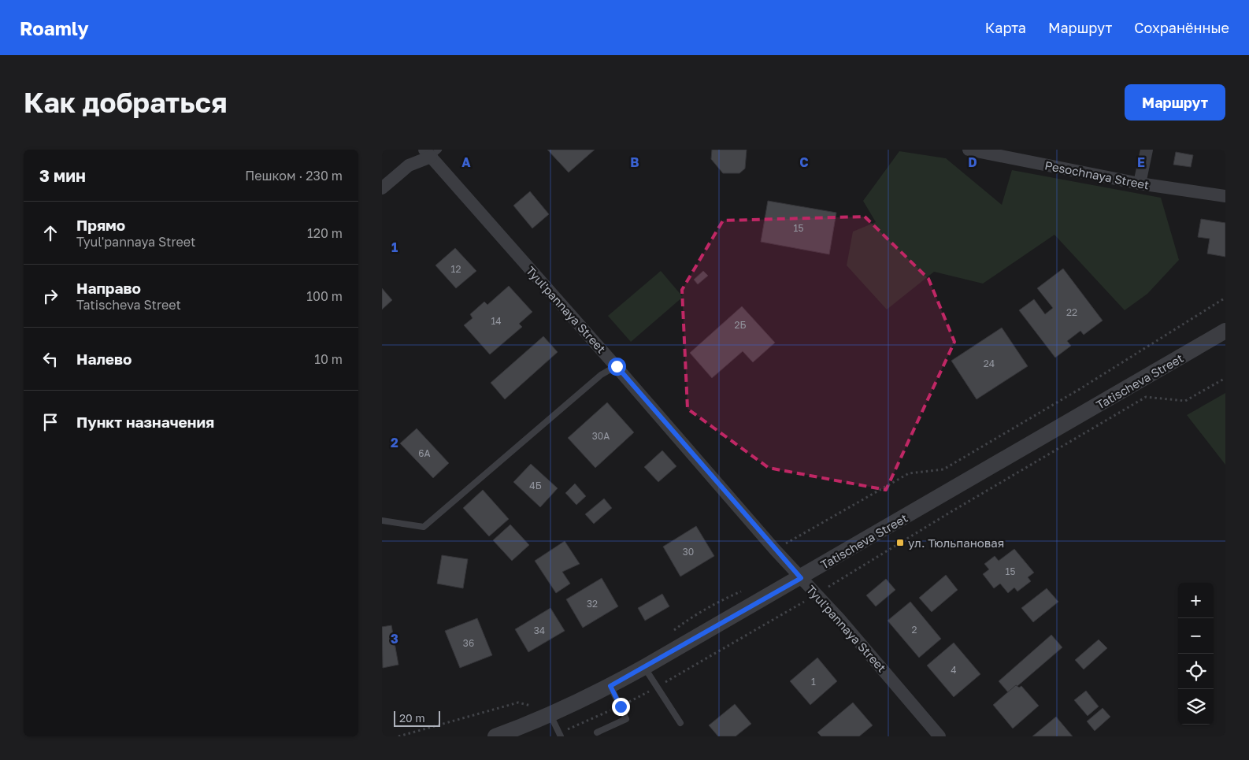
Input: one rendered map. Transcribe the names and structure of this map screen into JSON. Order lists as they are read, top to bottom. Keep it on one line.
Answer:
{"streets":{"street":["Pesochnaya Street","Tyul'pannaya Street","Tatischeva Street"]},"crossings":[["Tyul'pannaya Street","Tatischeva Street"]],"places":{"transit":["ул. Тюльпановая"]},"house_numbers":["15","12","22","14","2Б","24","30А","6А","4Б","30","15","32","2","34","36","4","1"],"scale_bar":"20 m","page":{"header":"Roamly","nav":["Карта","Маршрут","Сохранённые"],"buttons":"Маршрут","title":"Как добраться","heading":["3 мин","Пешком · 230 m"],"list":[["Прямо","Tyul'pannaya Street","120 m"],["Направо","Tatischeva Street","100 m"],["Налево","10 m"],"Пункт назначения"],"map_buttons":["+","−"],"scale":"20 m"},"grid":{"columns":["A","B","C","D","E"],"rows":["1","2","3"]}}
